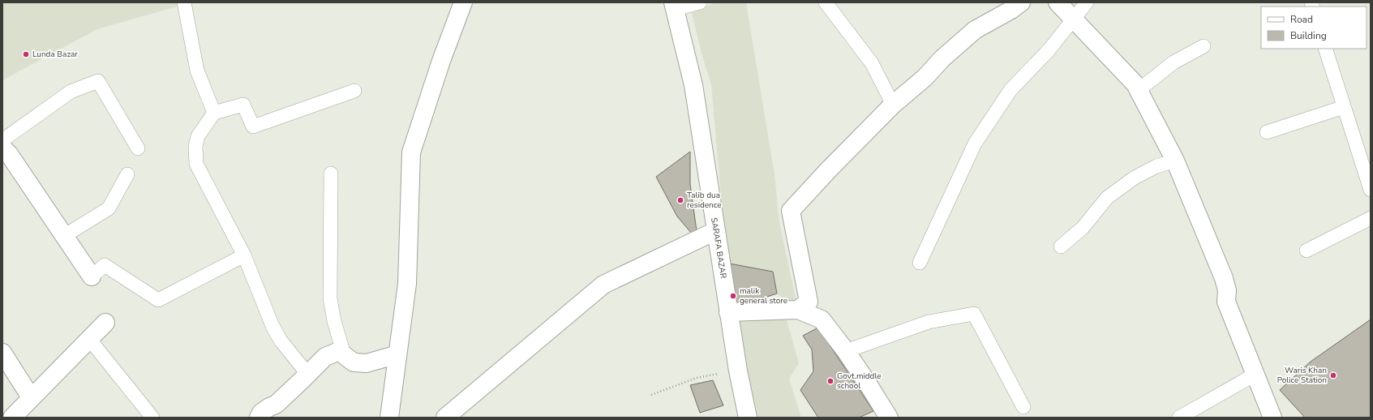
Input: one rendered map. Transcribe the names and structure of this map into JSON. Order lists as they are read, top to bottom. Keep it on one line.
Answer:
{"streets":{"street":["SARAFA BAZAR"]},"places":["Lunda Bazar","Talib dua residence","malik general store","Waris Khan Police Station","Govt.middle school"],"legend":["Road","Building"]}
